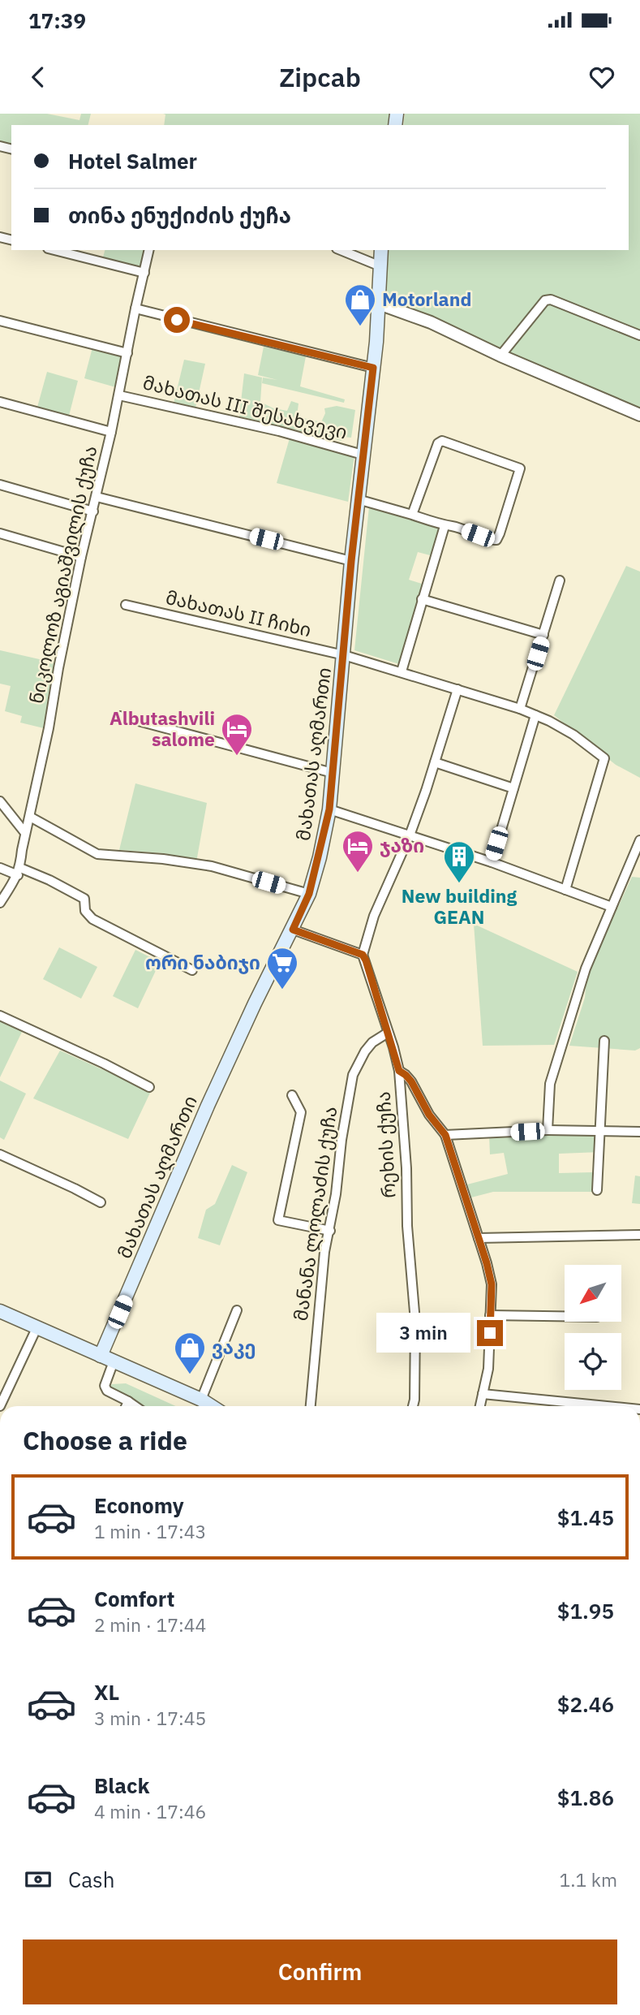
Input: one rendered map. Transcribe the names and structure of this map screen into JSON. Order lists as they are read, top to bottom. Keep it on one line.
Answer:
{"streets":{"main road":["მახათას აღმართი"],"street":["მახათას III შესახვევი","ნიკოლოზ აგიაშვილის ქუჩა","მახათას II ჩიხი","რეხის ქუჩა","მანანა ლოლაძის ქუჩა"]},"crossings":[["მახათას III შესახვევი","ნიკოლოზ აგიაშვილის ქუჩა"],["მახათას III შესახვევი","მახათას აღმართი"],["მახათას II ჩიხი","მახათას აღმართი"],["რეხის ქუჩა","მანანა ლოლაძის ქუჩა"]],"places":{"shop":["Motorland","ვაკე"],"hotel":["Albutashvili salome","ჯაზი"],"building":["New building GEAN"],"supermarket":["ორი ნაბიჯი"]},"north":"bottom left","page":{"status":"17:39","header":"Zipcab","banner":["Hotel Salmer","თინა ენუქიძის ქუჩა"],"bubble":"3 min","heading":"Choose a ride","list":[{"name":"Economy","note":"1 min · 17:43","value":"$1.45"},{"name":"Comfort","note":"2 min · 17:44","value":"$1.95"},{"name":"XL","note":"3 min · 17:45","value":"$2.46"},{"name":"Black","note":"4 min · 17:46","value":"$1.86"}],"pay":["Cash","1.1 km"],"buttons":"Confirm"}}
